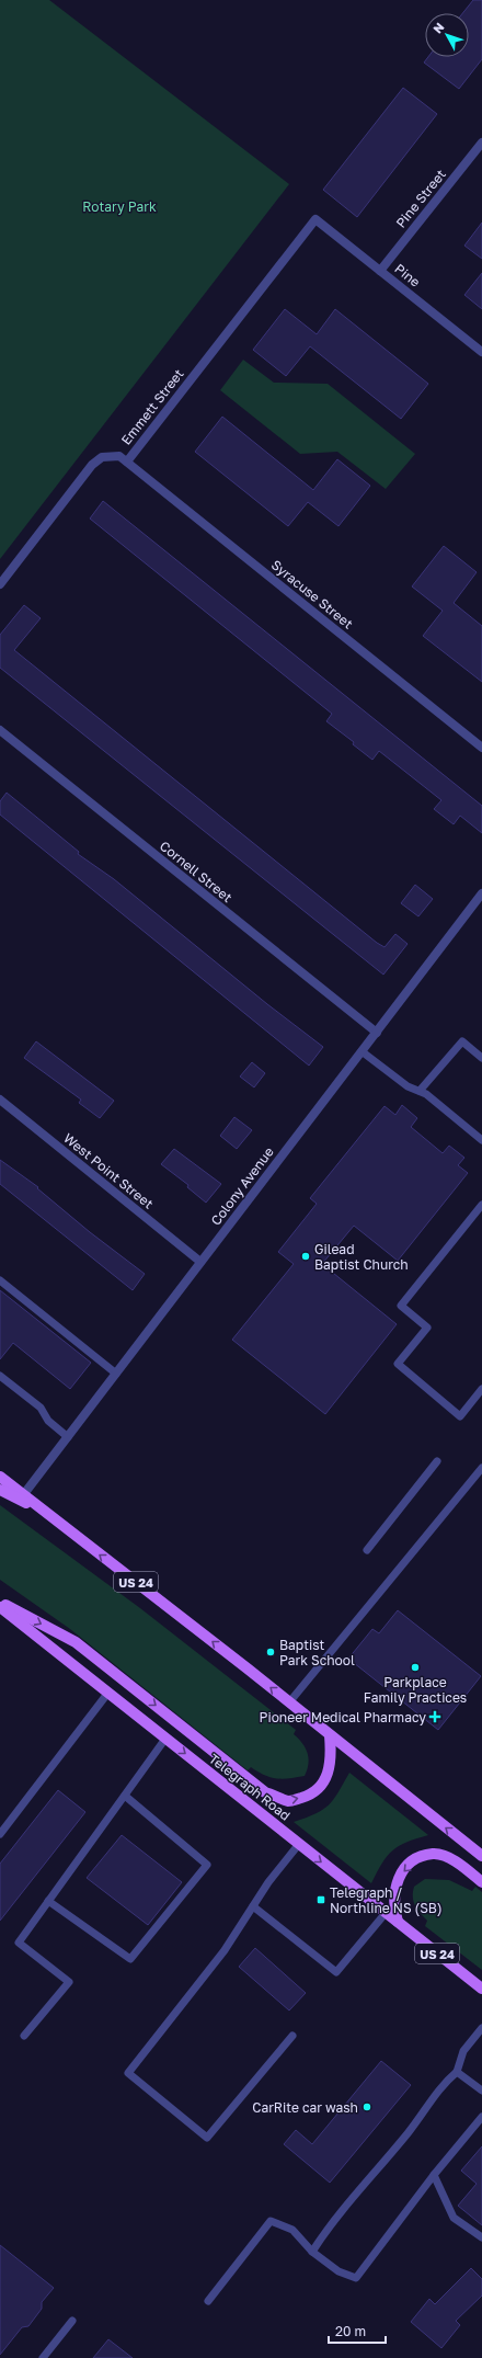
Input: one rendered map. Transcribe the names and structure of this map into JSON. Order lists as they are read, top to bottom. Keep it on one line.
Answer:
{"streets":{"main road":["US 24","Telegraph Road"],"street":["Pine Street","Pine","Emmett Street","Syracuse Street","Cornell Street","West Point Street","Colony Avenue"]},"crossings":[["Pine Street","Pine"],["Pine","Emmett Street"],["Emmett Street","Syracuse Street"],["Cornell Street","Colony Avenue"],["West Point Street","Colony Avenue"],["Colony Avenue","US 24"]],"one_way":["Telegraph Road"],"parks":["Rotary Park"],"places":{"other":["Gilead Baptist Church","Baptist Park School","Parkplace Family Practices","CarRite car wash"],"health":["Pioneer Medical Pharmacy"],"transit":["Telegraph / Northline NS (SB)"]},"scale_bar":"20 m","north":"top left"}
